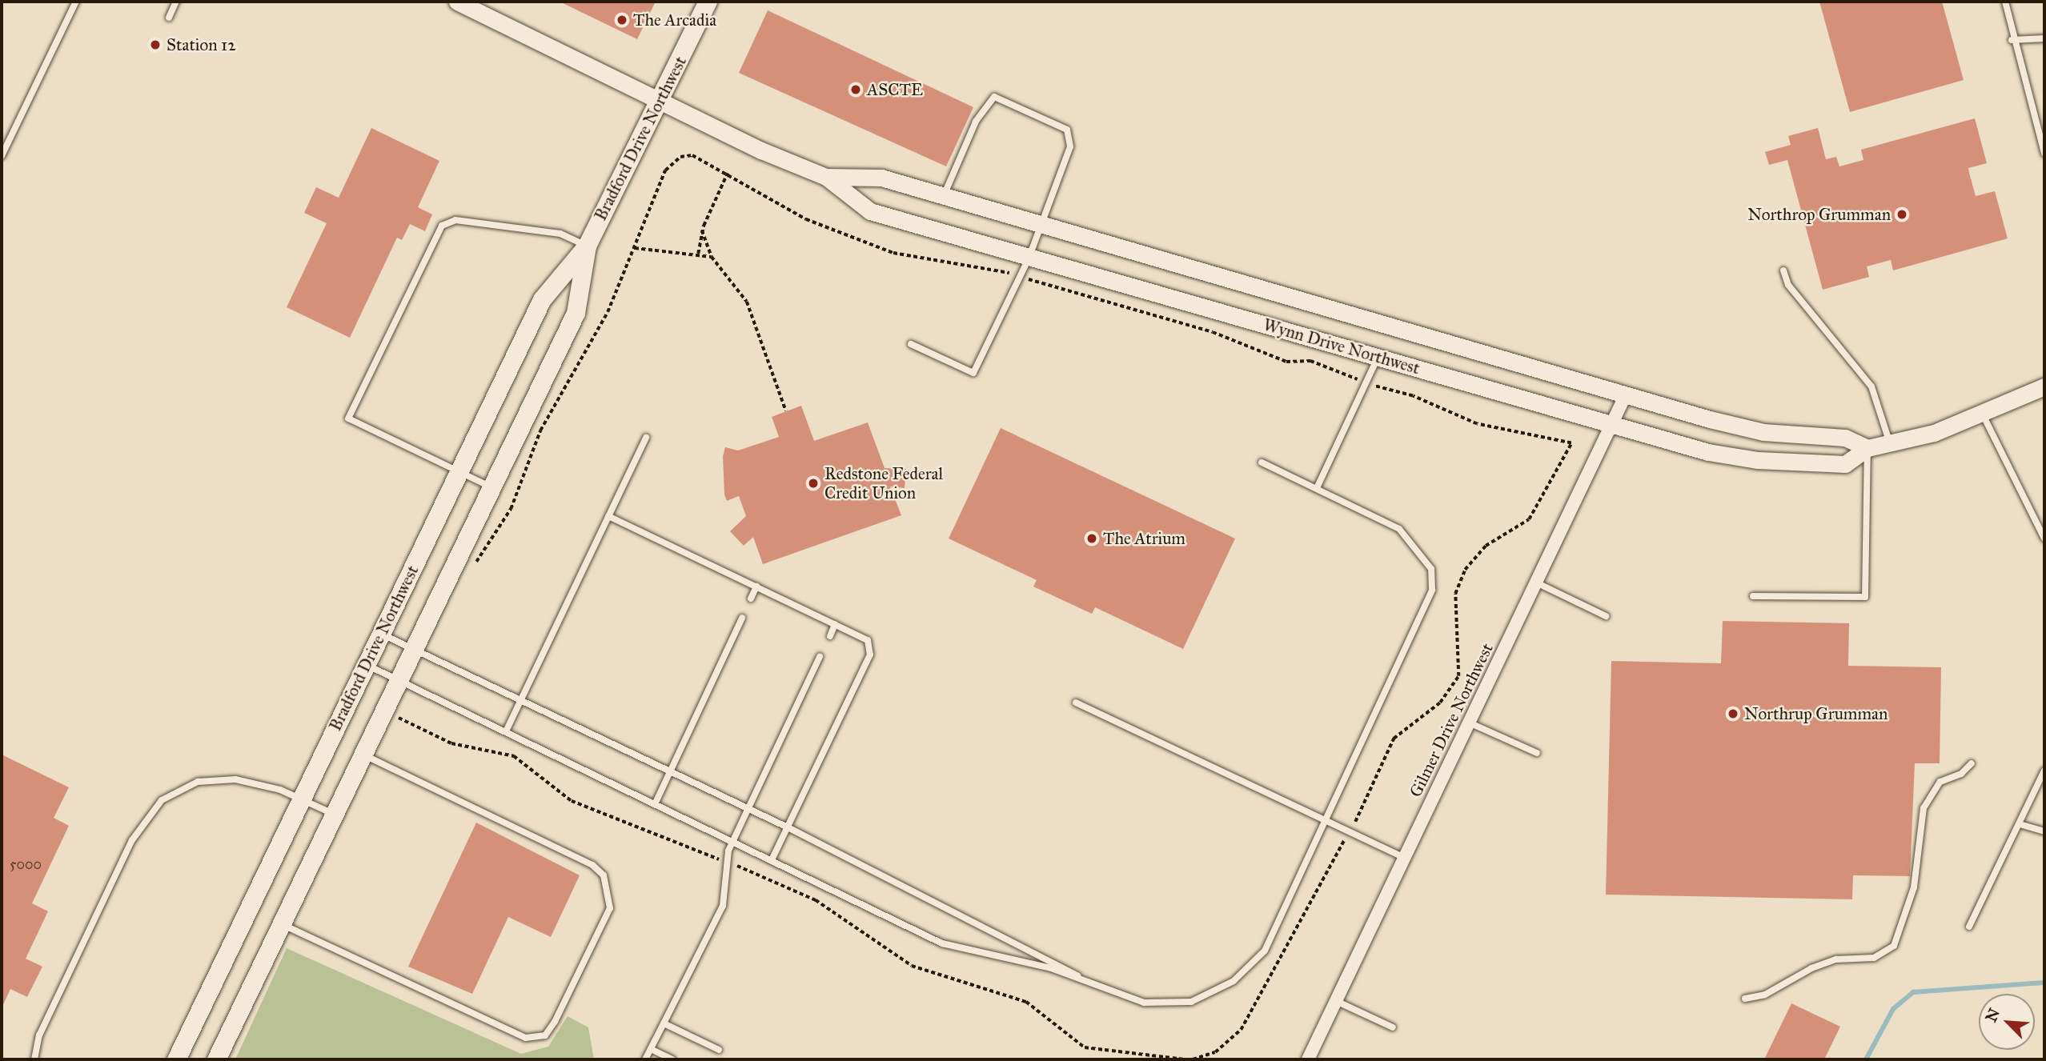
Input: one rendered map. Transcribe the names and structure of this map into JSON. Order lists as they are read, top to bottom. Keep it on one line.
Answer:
{"streets":{"main road":["Bradford Drive Northwest"],"street":["Wynn Drive Northwest","Gilmer Drive Northwest"]},"crossings":[["Bradford Drive Northwest","Wynn Drive Northwest"],["Wynn Drive Northwest","Gilmer Drive Northwest"]],"places":["The Arcadia","Station 12","ASCTE","Northrop Grumman","Redstone Federal Credit Union","The Atrium","Northrup Grumman"],"house_numbers":["5000"],"north":"top left"}
